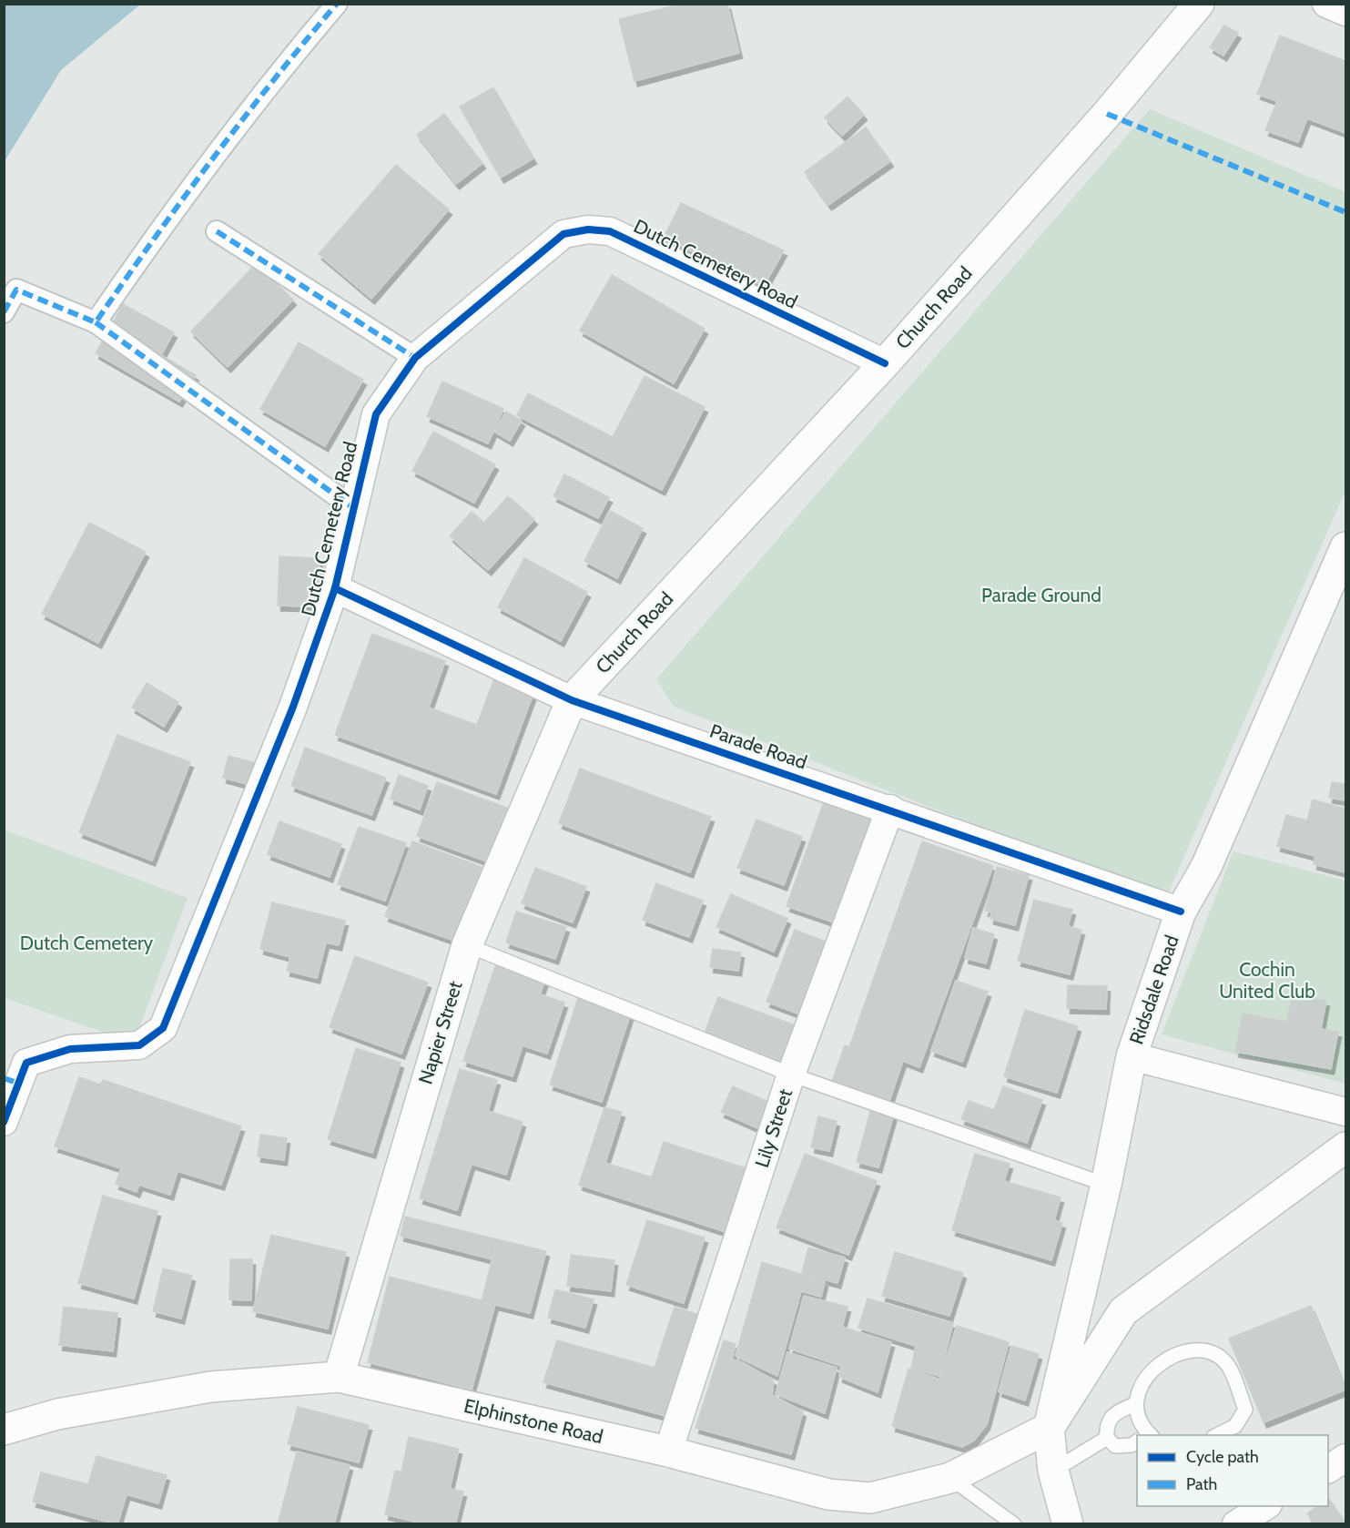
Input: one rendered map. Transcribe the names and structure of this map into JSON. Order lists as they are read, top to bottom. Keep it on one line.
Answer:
{"streets":{"main road":["Church Road","Ridsdale Road","Napier Street","Elphinstone Road"],"street":["Dutch Cemetery Road","Parade Road","Lily Street"]},"crossings":[["Dutch Cemetery Road","Church Road"],["Dutch Cemetery Road","Parade Road"],["Church Road","Parade Road"],["Church Road","Napier Street"],["Parade Road","Ridsdale Road"],["Parade Road","Napier Street"],["Parade Road","Lily Street"],["Ridsdale Road","Elphinstone Road"],["Napier Street","Elphinstone Road"],["Lily Street","Elphinstone Road"]],"parks":["Parade Ground","Dutch Cemetery","Cochin United Club"],"legend":["Cycle path","Path"]}
